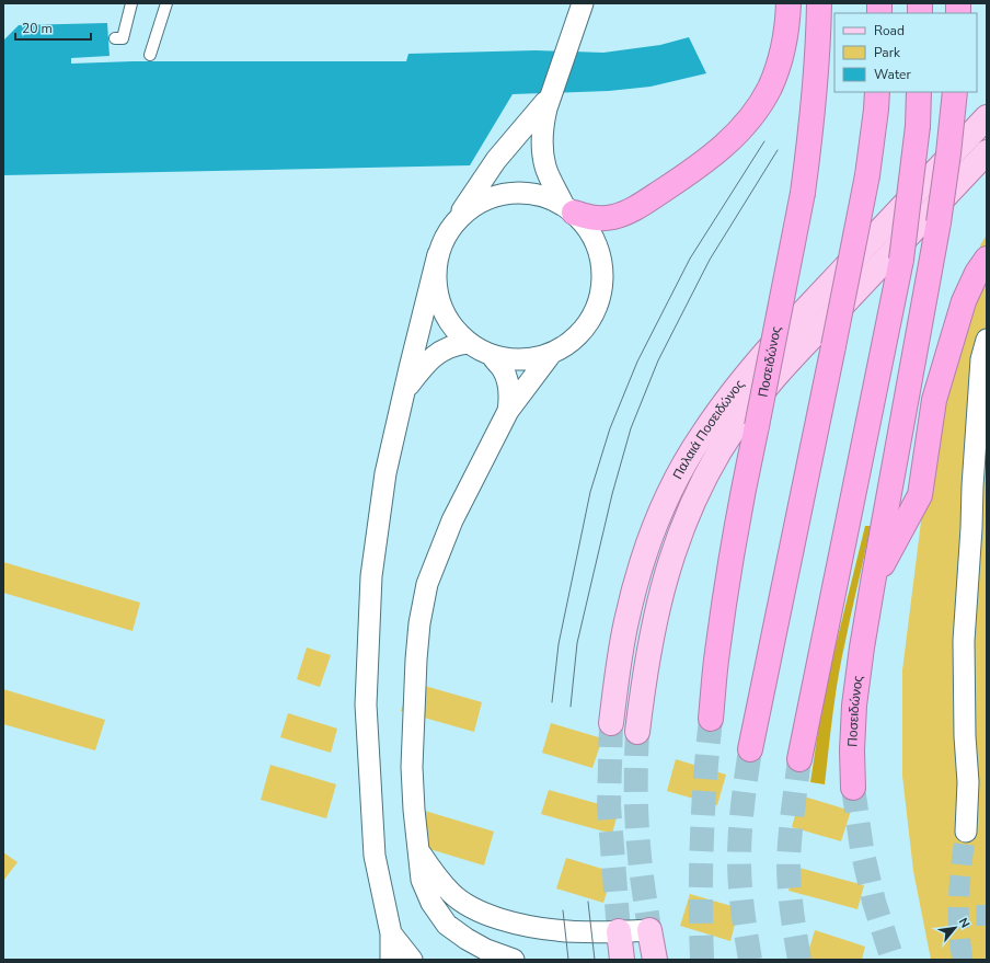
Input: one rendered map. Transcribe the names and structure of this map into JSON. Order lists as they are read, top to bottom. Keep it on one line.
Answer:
{"streets":{"highway":["Ποσειδώνος"],"main road":["Παλαιά Ποσειδώνος"]},"legend":["Road","Park","Water"],"scale_bar":"20 m","north":"top right"}
